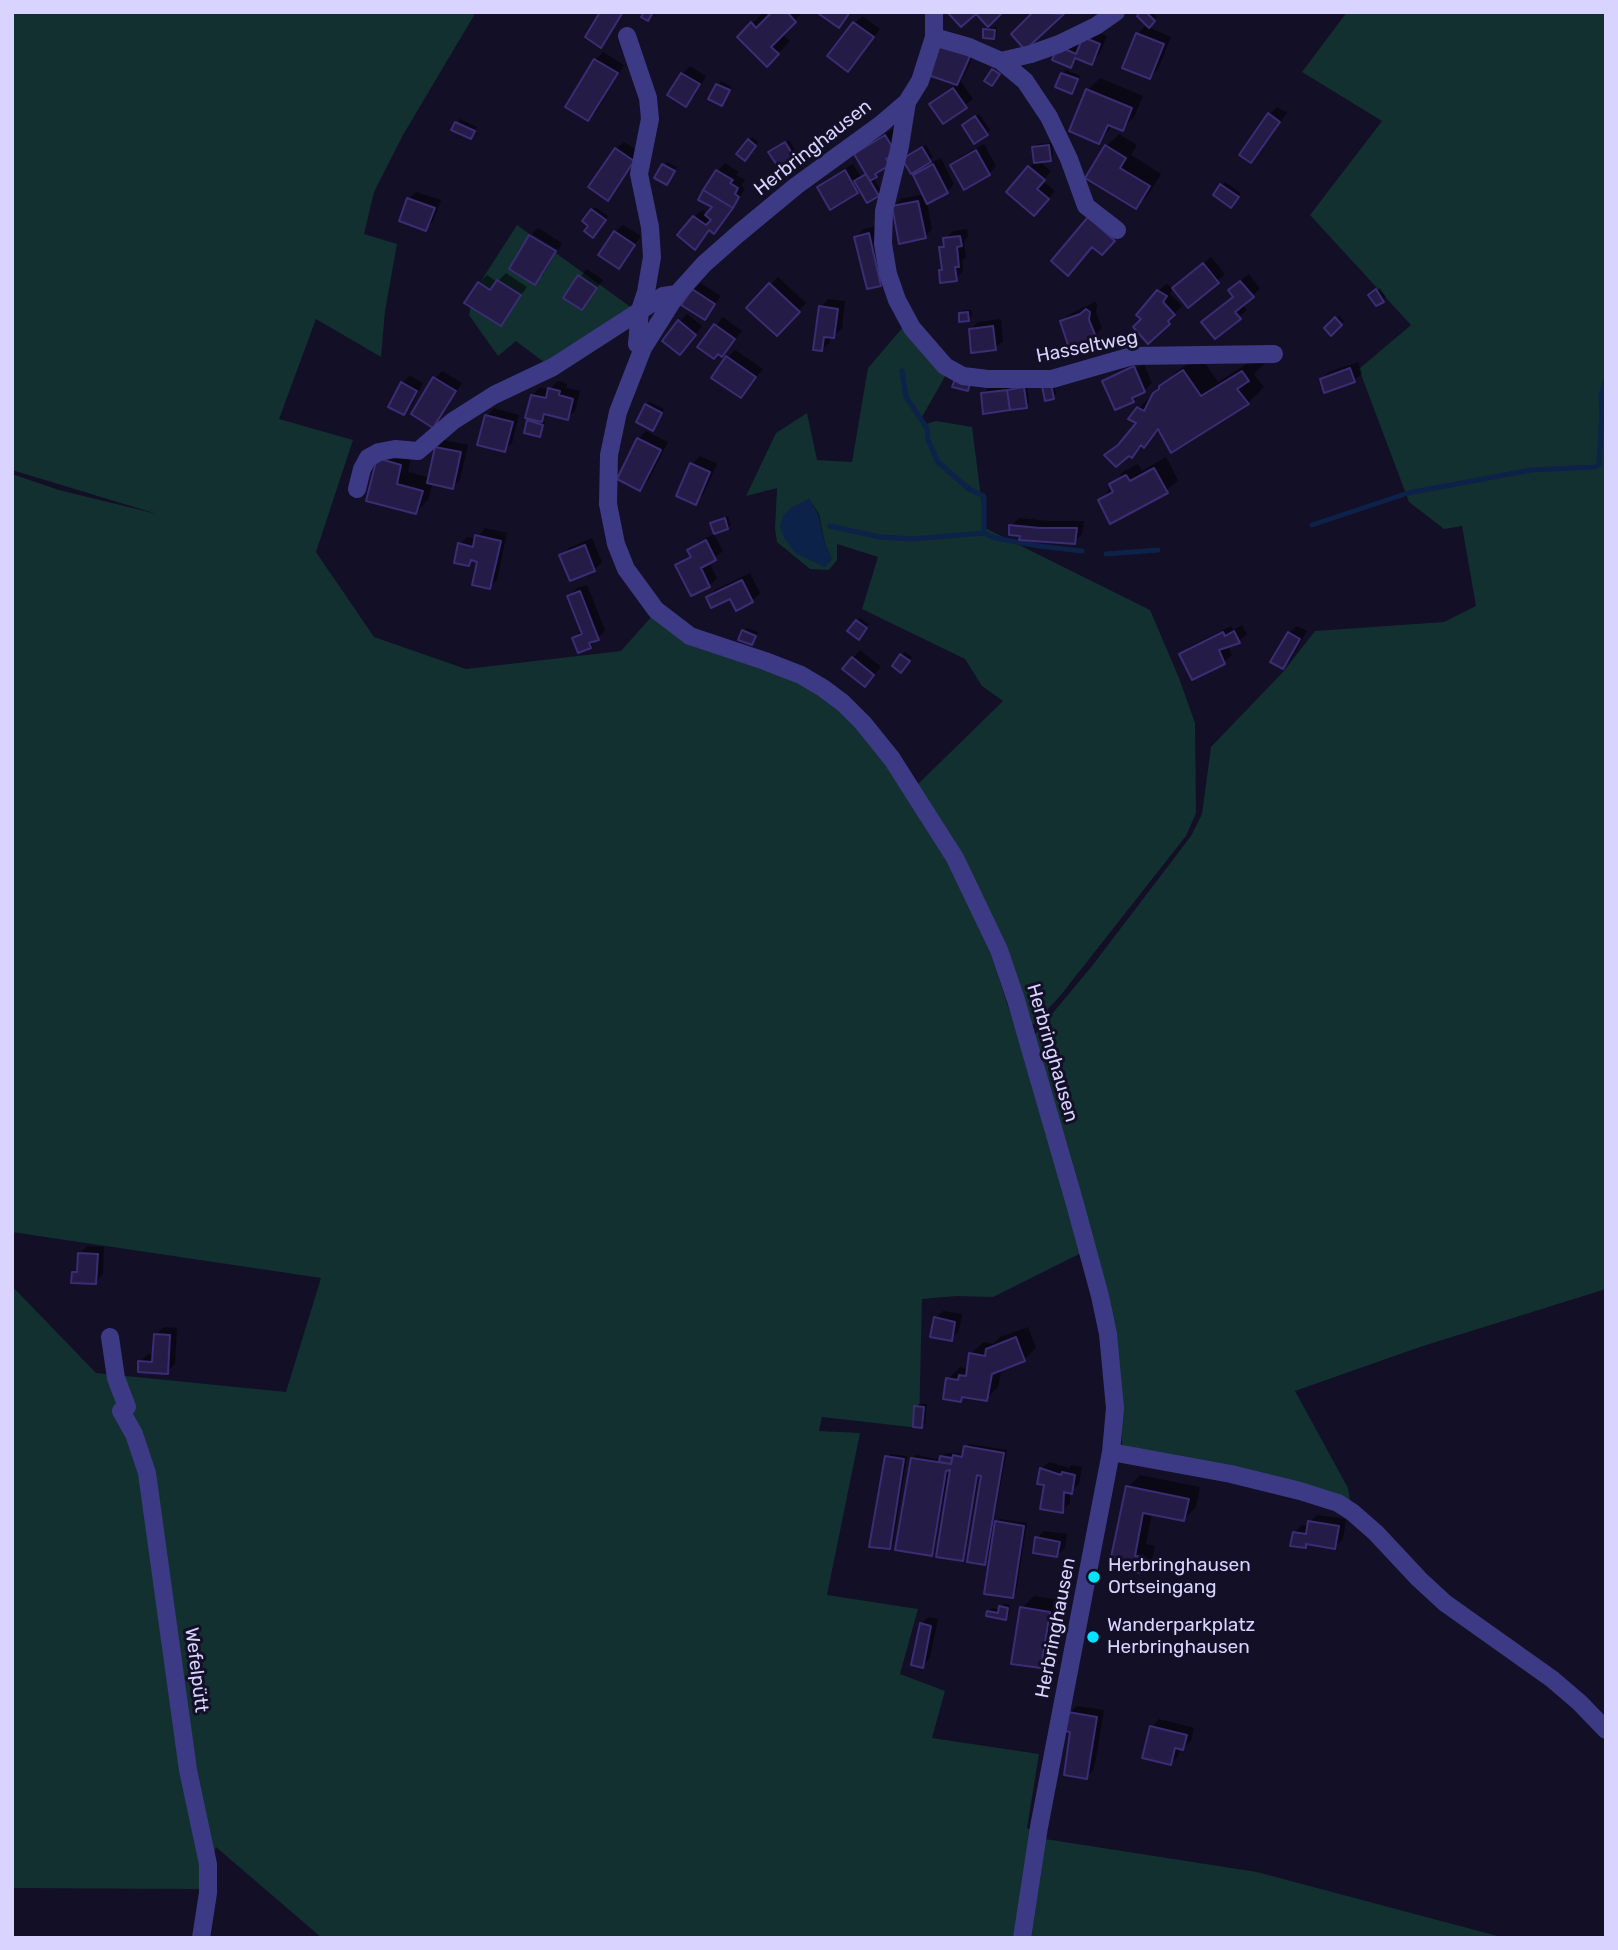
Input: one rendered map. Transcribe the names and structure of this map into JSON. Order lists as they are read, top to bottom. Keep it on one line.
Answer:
{"streets":{"street":["Herbringhausen","Hasseltweg","Wefelpütt"]},"crossings":[["Herbringhausen","Hasseltweg"]],"places":["Herbringhausen Ortseingang","Wanderparkplatz Herbringhausen"]}
